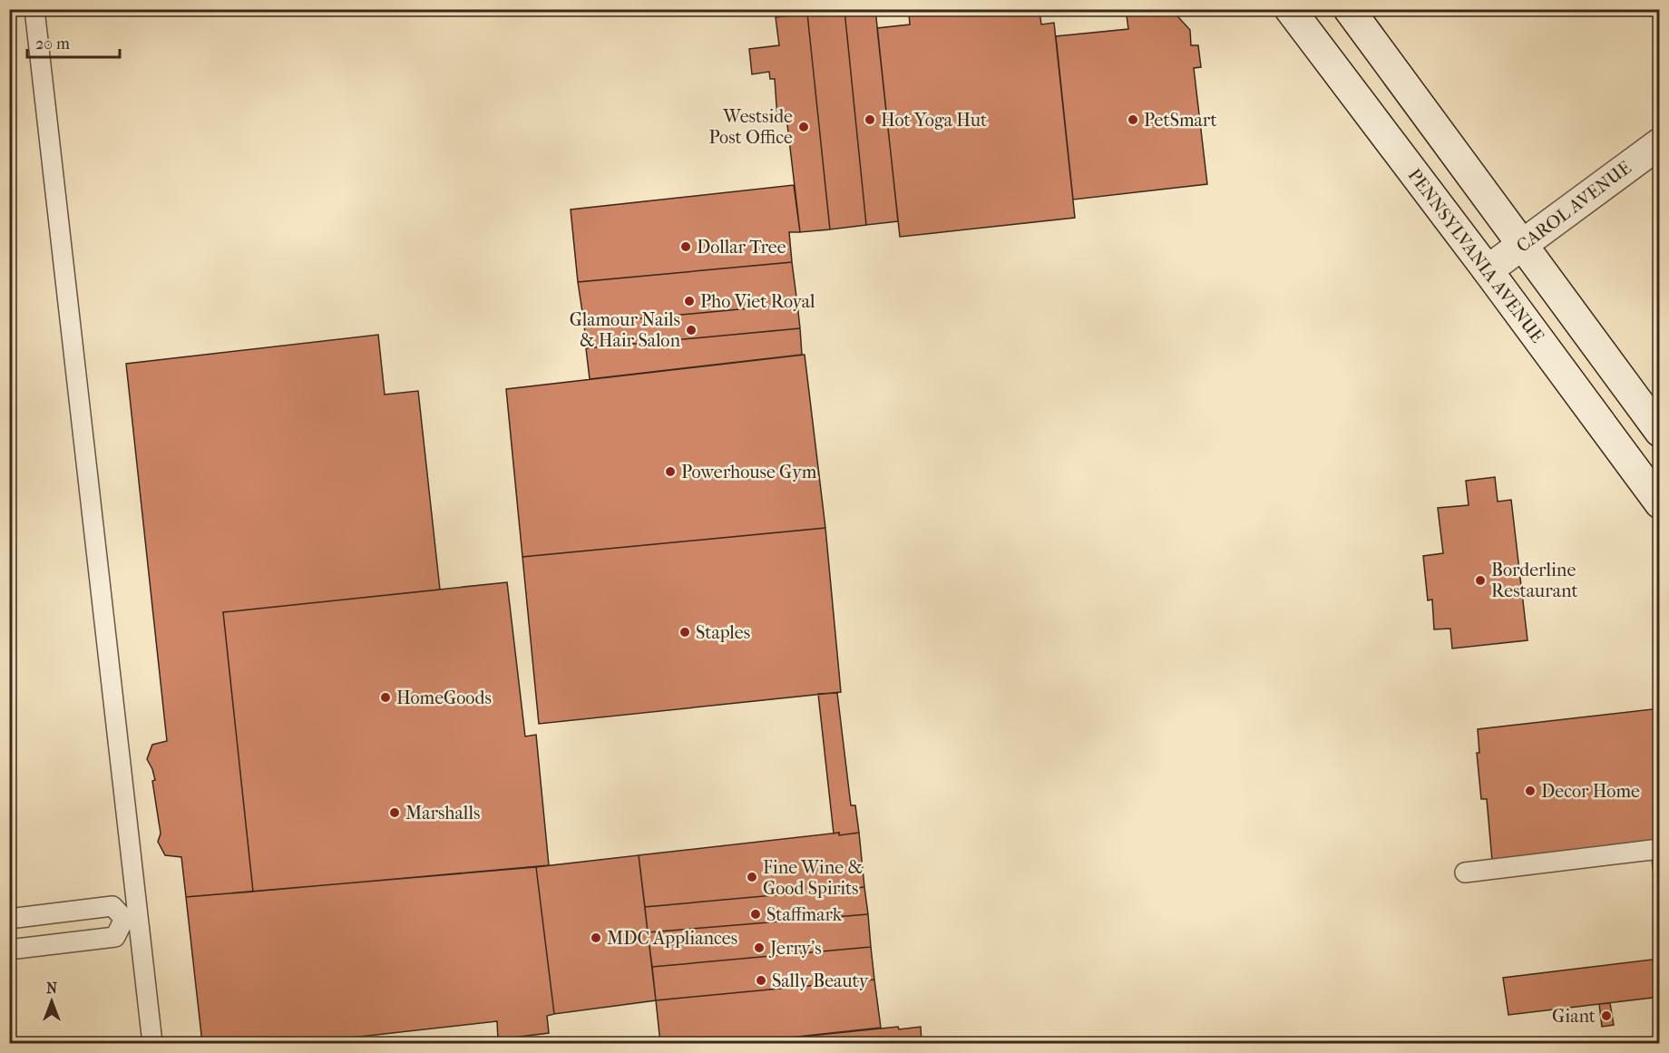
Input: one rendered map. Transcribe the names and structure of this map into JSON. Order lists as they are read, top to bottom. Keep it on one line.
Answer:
{"streets":{"street":["CAROL AVENUE","PENNSYLVANIA AVENUE"]},"crossings":[["CAROL AVENUE","PENNSYLVANIA AVENUE"]],"places":["Hot Yoga Hut","PetSmart","Westside Post Office","Dollar Tree","Pho Viet Royal","Glamour Nails & Hair Salon","Powerhouse Gym","Borderline Restaurant","Staples","HomeGoods","Decor Home","Marshalls","Fine Wine & Good Spirits","Staffmark","MDC Appliances","Jerry's","Sally Beauty","Giant"],"scale_bar":"20 m","north":"top"}
